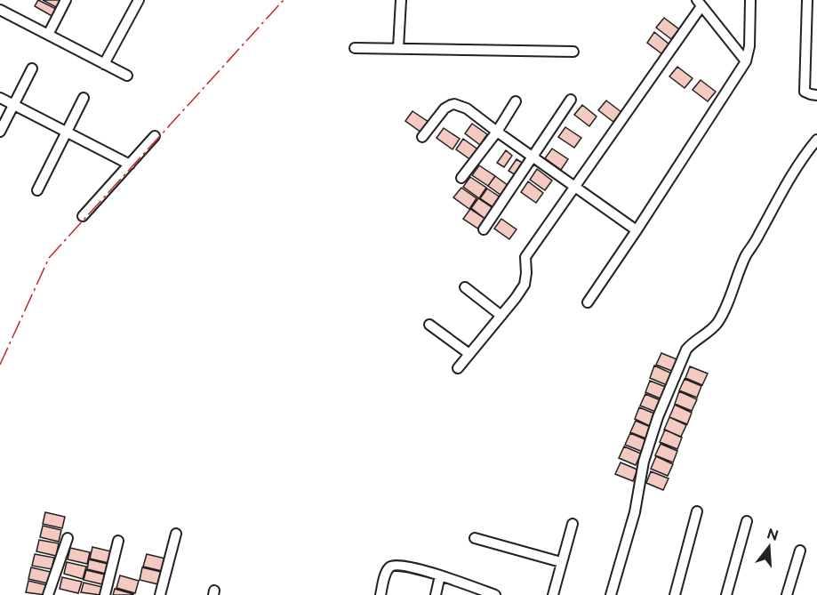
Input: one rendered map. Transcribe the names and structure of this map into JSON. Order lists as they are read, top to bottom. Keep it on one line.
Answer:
{"north":"top"}
